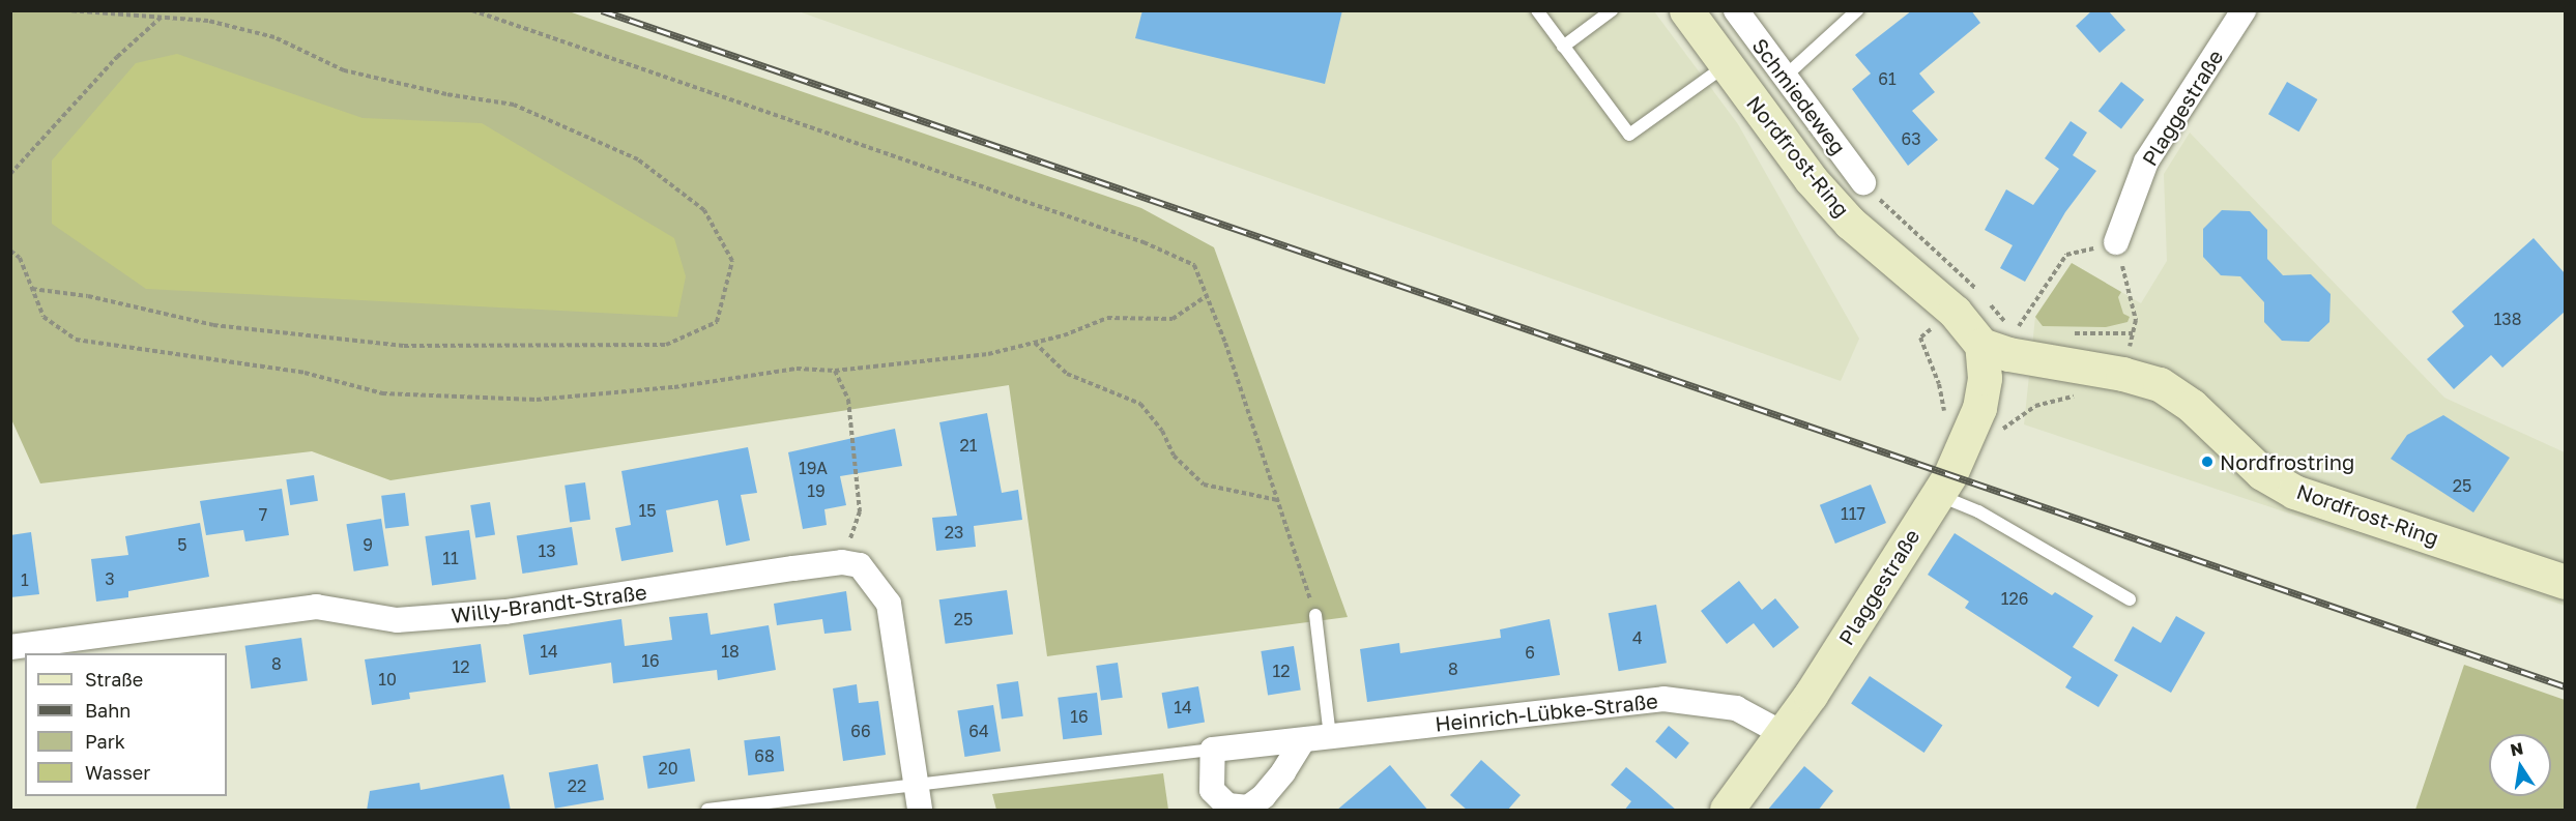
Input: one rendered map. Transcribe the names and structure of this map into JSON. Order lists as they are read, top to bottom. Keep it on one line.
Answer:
{"streets":{"street":["Schmiedeweg","Plaggestraße","Nordfrost-Ring","Willy-Brandt-Straße","Heinrich-Lübke-Straße"]},"crossings":[["Plaggestraße","Nordfrost-Ring"],["Plaggestraße","Heinrich-Lübke-Straße"]],"places":["Nordfrostring"],"house_numbers":["61","63","138","21","19A","25","19","15","117","7","23","5","9","13","11","3","1","126","25","4","14","18","6","16","8","12","8","12","10","14","16","66","64","68","20","22"],"legend":["Straße","Bahn","Park","Wasser"],"north":"top"}
